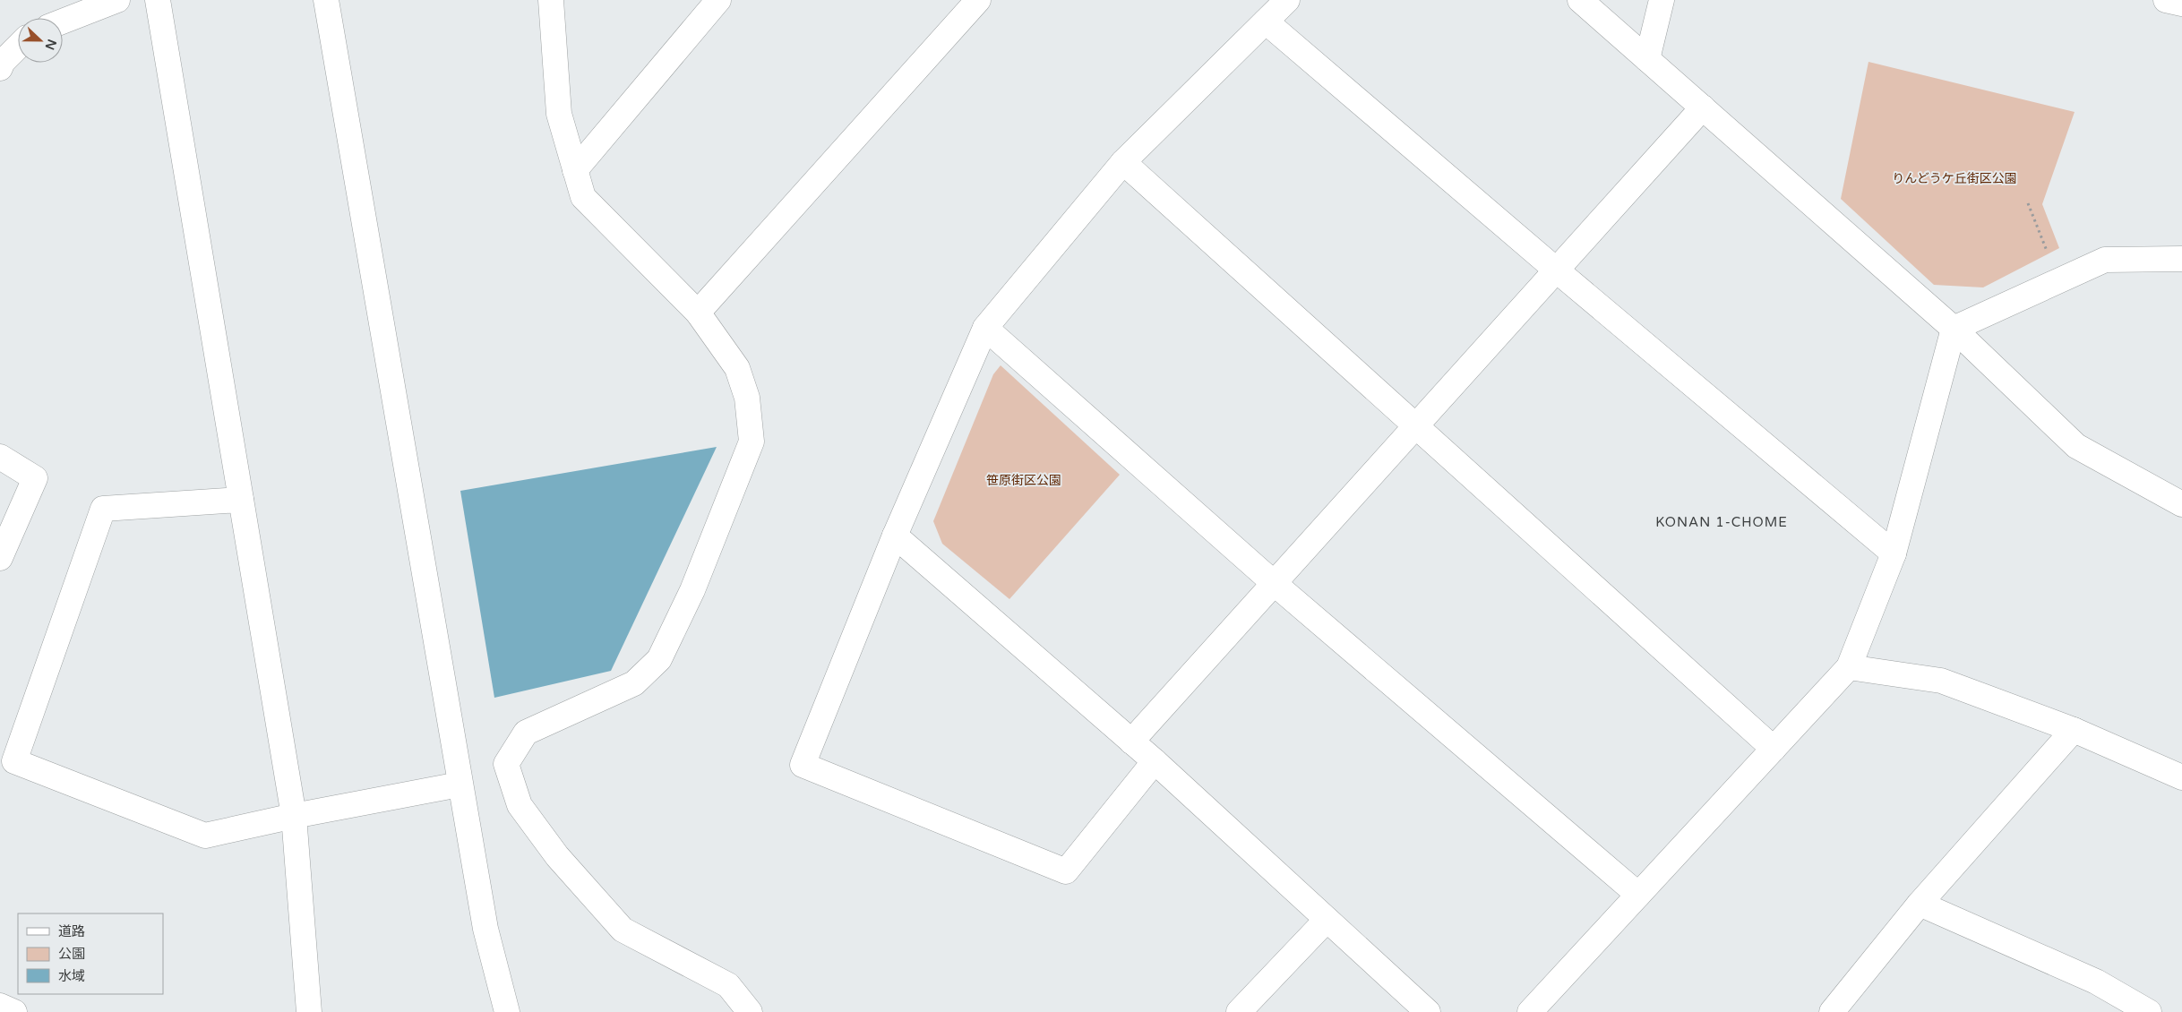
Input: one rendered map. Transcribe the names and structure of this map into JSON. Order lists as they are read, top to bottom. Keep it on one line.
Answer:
{"districts":["KONAN 1-CHOME"],"parks":["りんどうケ丘街区公園","笹原街区公園"],"legend":["道路","公園","水域"],"north":"right"}
